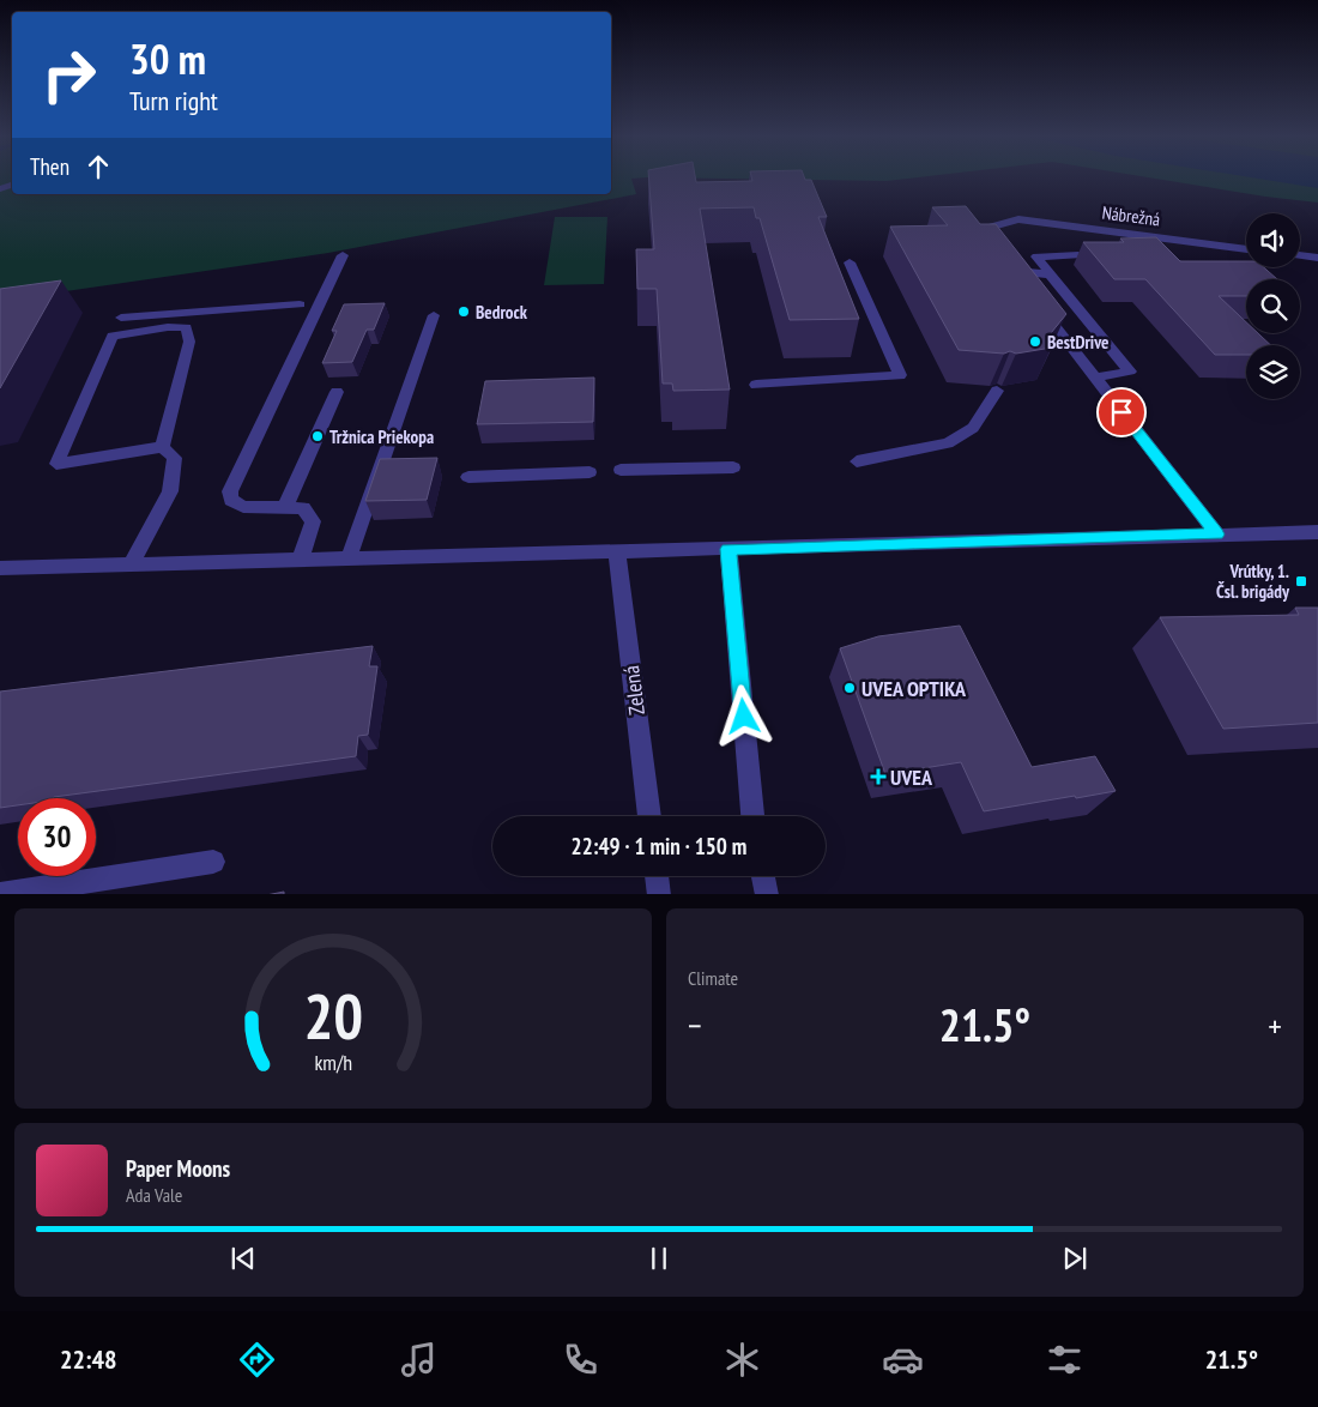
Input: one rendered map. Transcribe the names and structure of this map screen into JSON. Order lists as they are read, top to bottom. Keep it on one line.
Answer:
{"streets":{"street":["Nábrežná","Zelená"]},"places":{"other":["Bedrock","BestDrive","Tržnica Priekopa","UVEA OPTIKA"],"transit":["Vrútky, 1. Čsl. brigády"],"health":["UVEA"]},"page":{"turn":["30 m","Turn right"],"then":"Then","limit":"30","trip":"22:49 · 1 min · 150 m","tile":"Climate","heat":["−","21.5°","+"],"song":["Paper Moons","Ada Vale"],"tabs":["22:48","21.5°"],"gauge":["20","km/h"]}}
